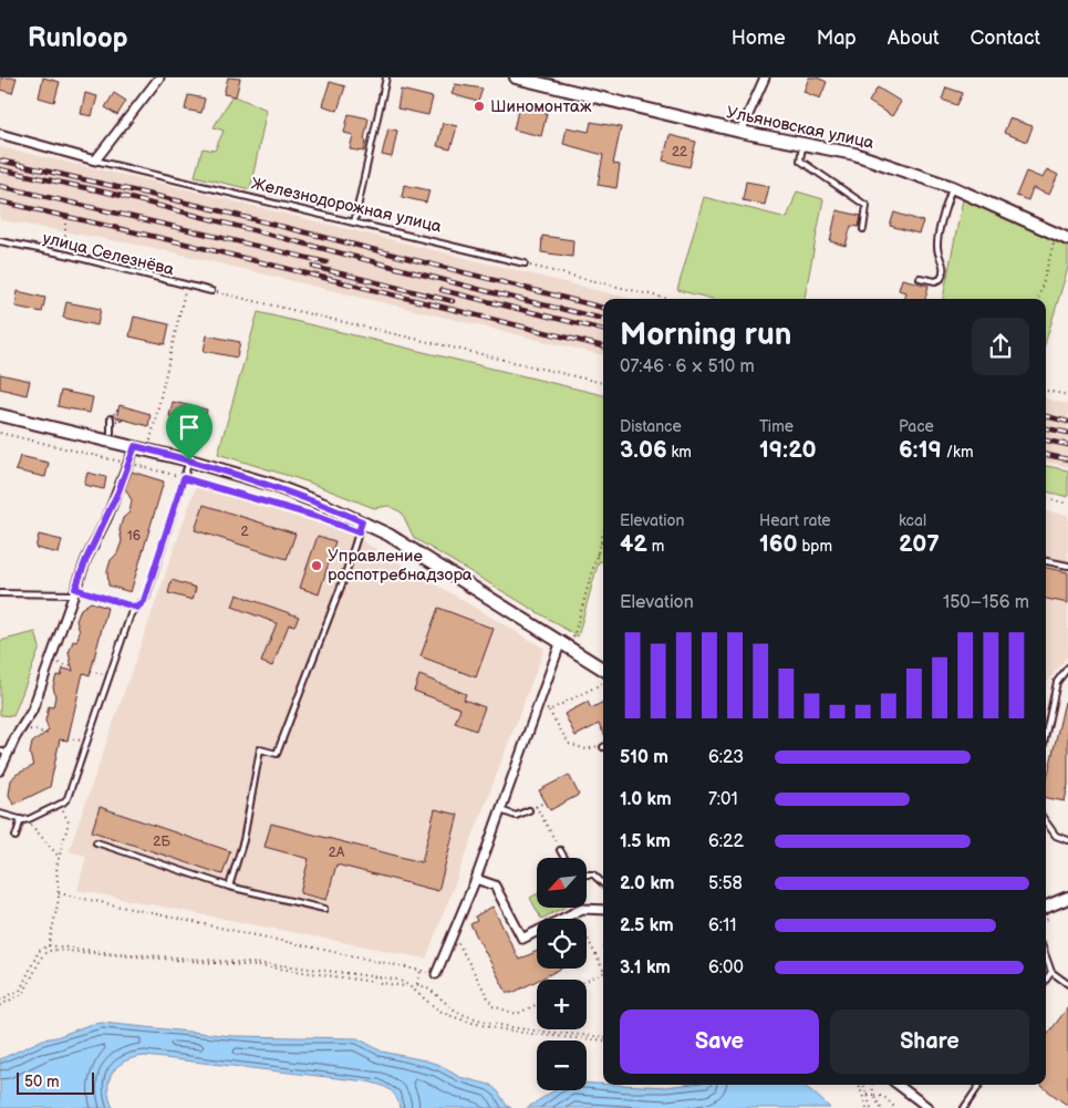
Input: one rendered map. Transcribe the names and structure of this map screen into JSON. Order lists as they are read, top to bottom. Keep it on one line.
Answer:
{"streets":{"main road":["Ульяновская улица"],"street":["Железнодорожная улица"],"lane":["улица Селезнёва"]},"places":["Шиномонтаж","Управление роспотребнадзора"],"house_numbers":["22","2","16","2Б","2А"],"scale_bar":"50 m","north":"bottom left","page":{"header":"Runloop","nav":["Home","Map","About","Contact"],"heading":["Morning run","07:46 · 6 × 510 m"],"stats":[["Distance","3.06 km"],["Time","19:20"],["Pace","6:19 /km"],["Elevation","42 m"],["Heart rate","160 bpm"],["kcal","207"]],"chart":["Elevation","150–156 m"],"list":[{"name":"510 m","note":"6:23"},{"name":"1.0 km","note":"7:01"},{"name":"1.5 km","note":"6:22"},{"name":"2.0 km","note":"5:58"},{"name":"2.5 km","note":"6:11"},{"name":"3.1 km","note":"6:00"}],"map_buttons":["+","−"],"buttons":["Save","Share"],"scale":"50 m"}}
